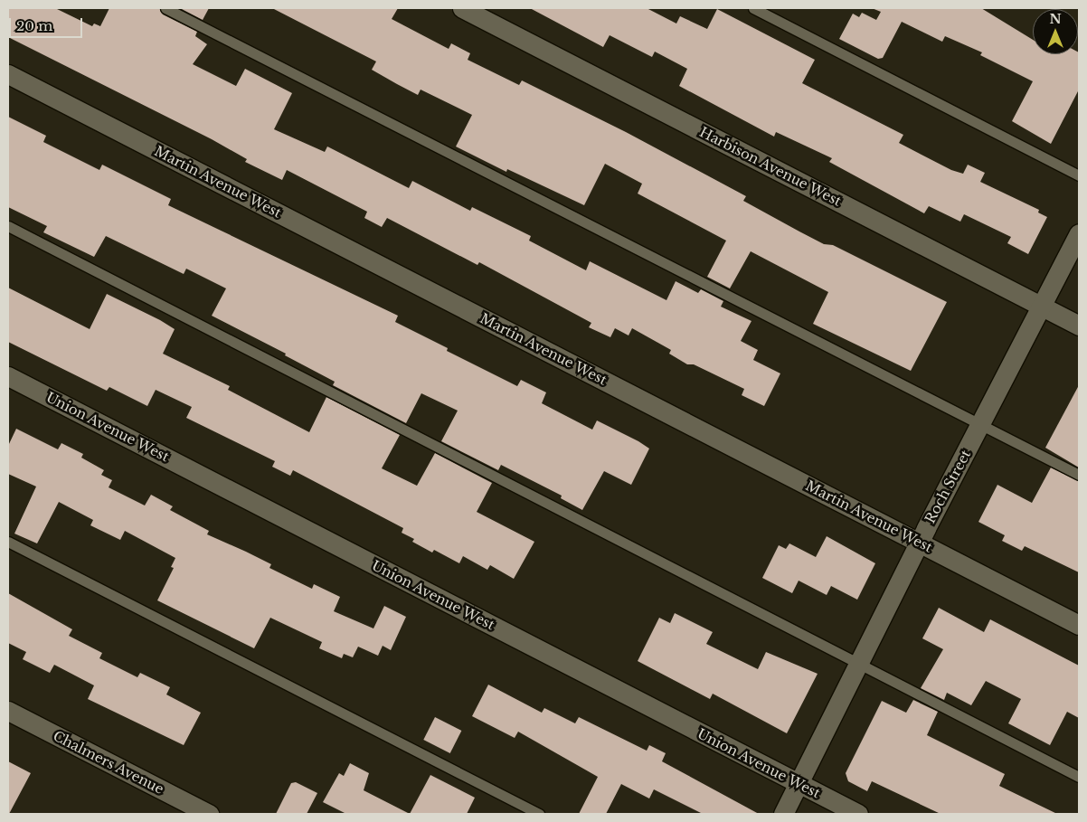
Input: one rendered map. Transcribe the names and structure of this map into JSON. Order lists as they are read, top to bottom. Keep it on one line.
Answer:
{"streets":{"street":["Harbison Avenue West","Martin Avenue West","Union Avenue West","Roch Street","Chalmers Avenue"]},"crossings":[["Harbison Avenue West","Roch Street"],["Martin Avenue West","Roch Street"],["Union Avenue West","Roch Street"]],"scale_bar":"20 m","north":"top"}
